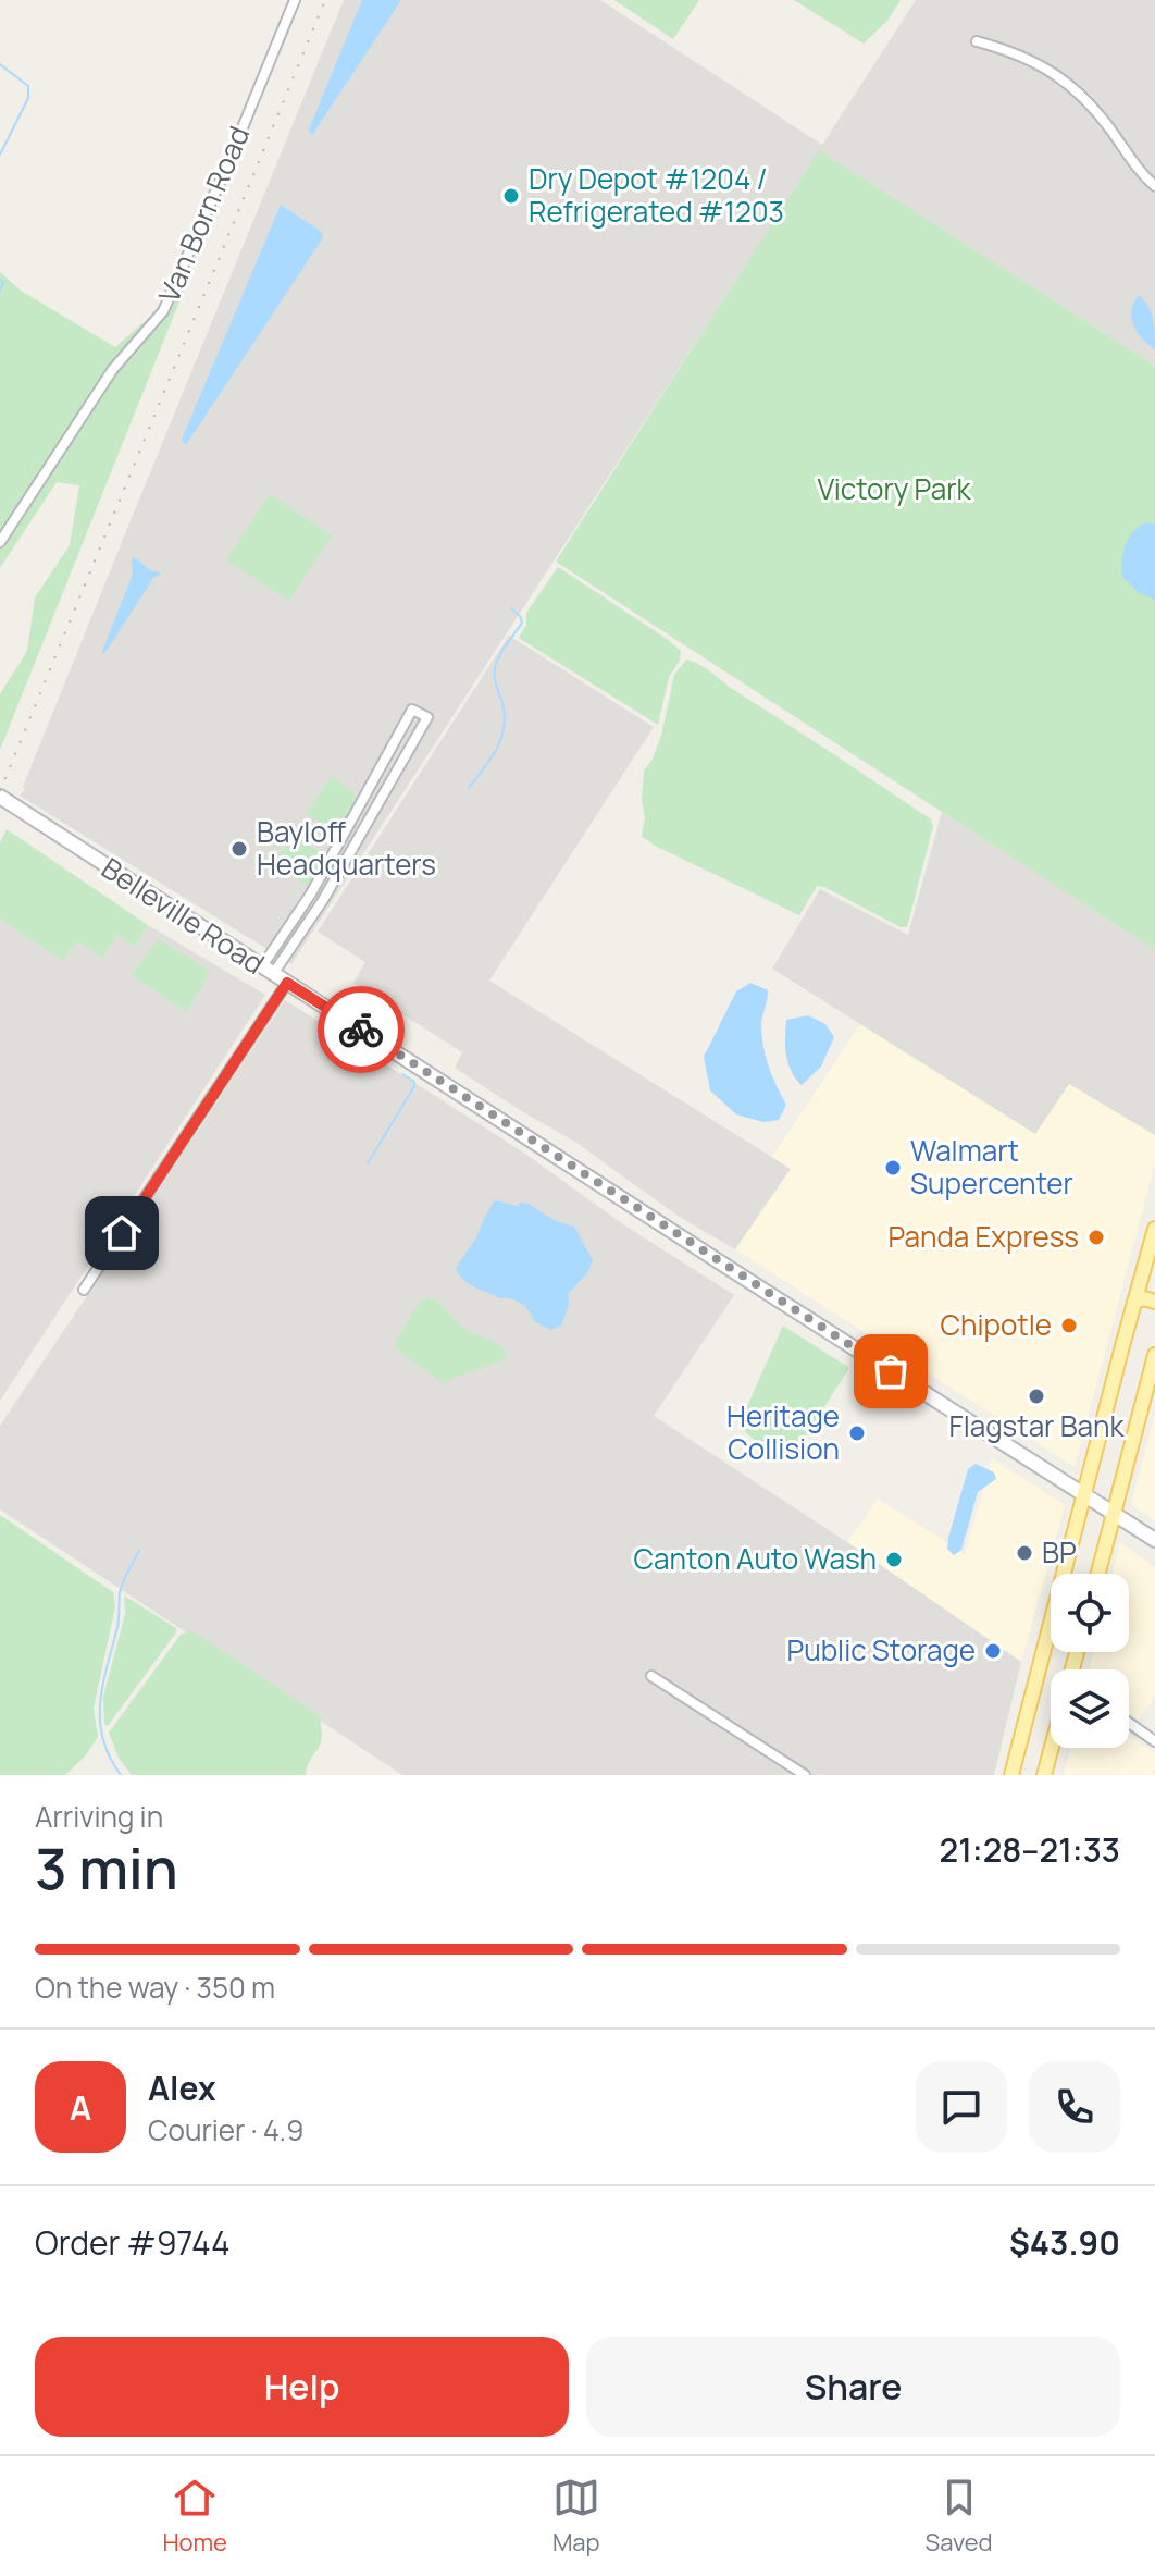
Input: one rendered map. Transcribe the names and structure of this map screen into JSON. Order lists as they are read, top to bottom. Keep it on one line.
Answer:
{"streets":{"main road":["Belleville Road"],"street":["Van Born Road"]},"parks":["Victory Park"],"places":["Dry Depot #1204 / Refrigerated #1203","Bayloff Headquarters","Walmart Supercenter","Panda Express","Chipotle","Flagstar Bank","Heritage Collision","BP","Canton Auto Wash","Public Storage"],"page":{"heading":["3 min","Arriving in","21:28–21:33"],"panel":["Alex","Courier · 4.9","Order #9744","$43.90"],"bar":"On the way · 350 m","round":"A","buttons":["Help","Share"],"tabs":["Home","Map","Saved"]}}
